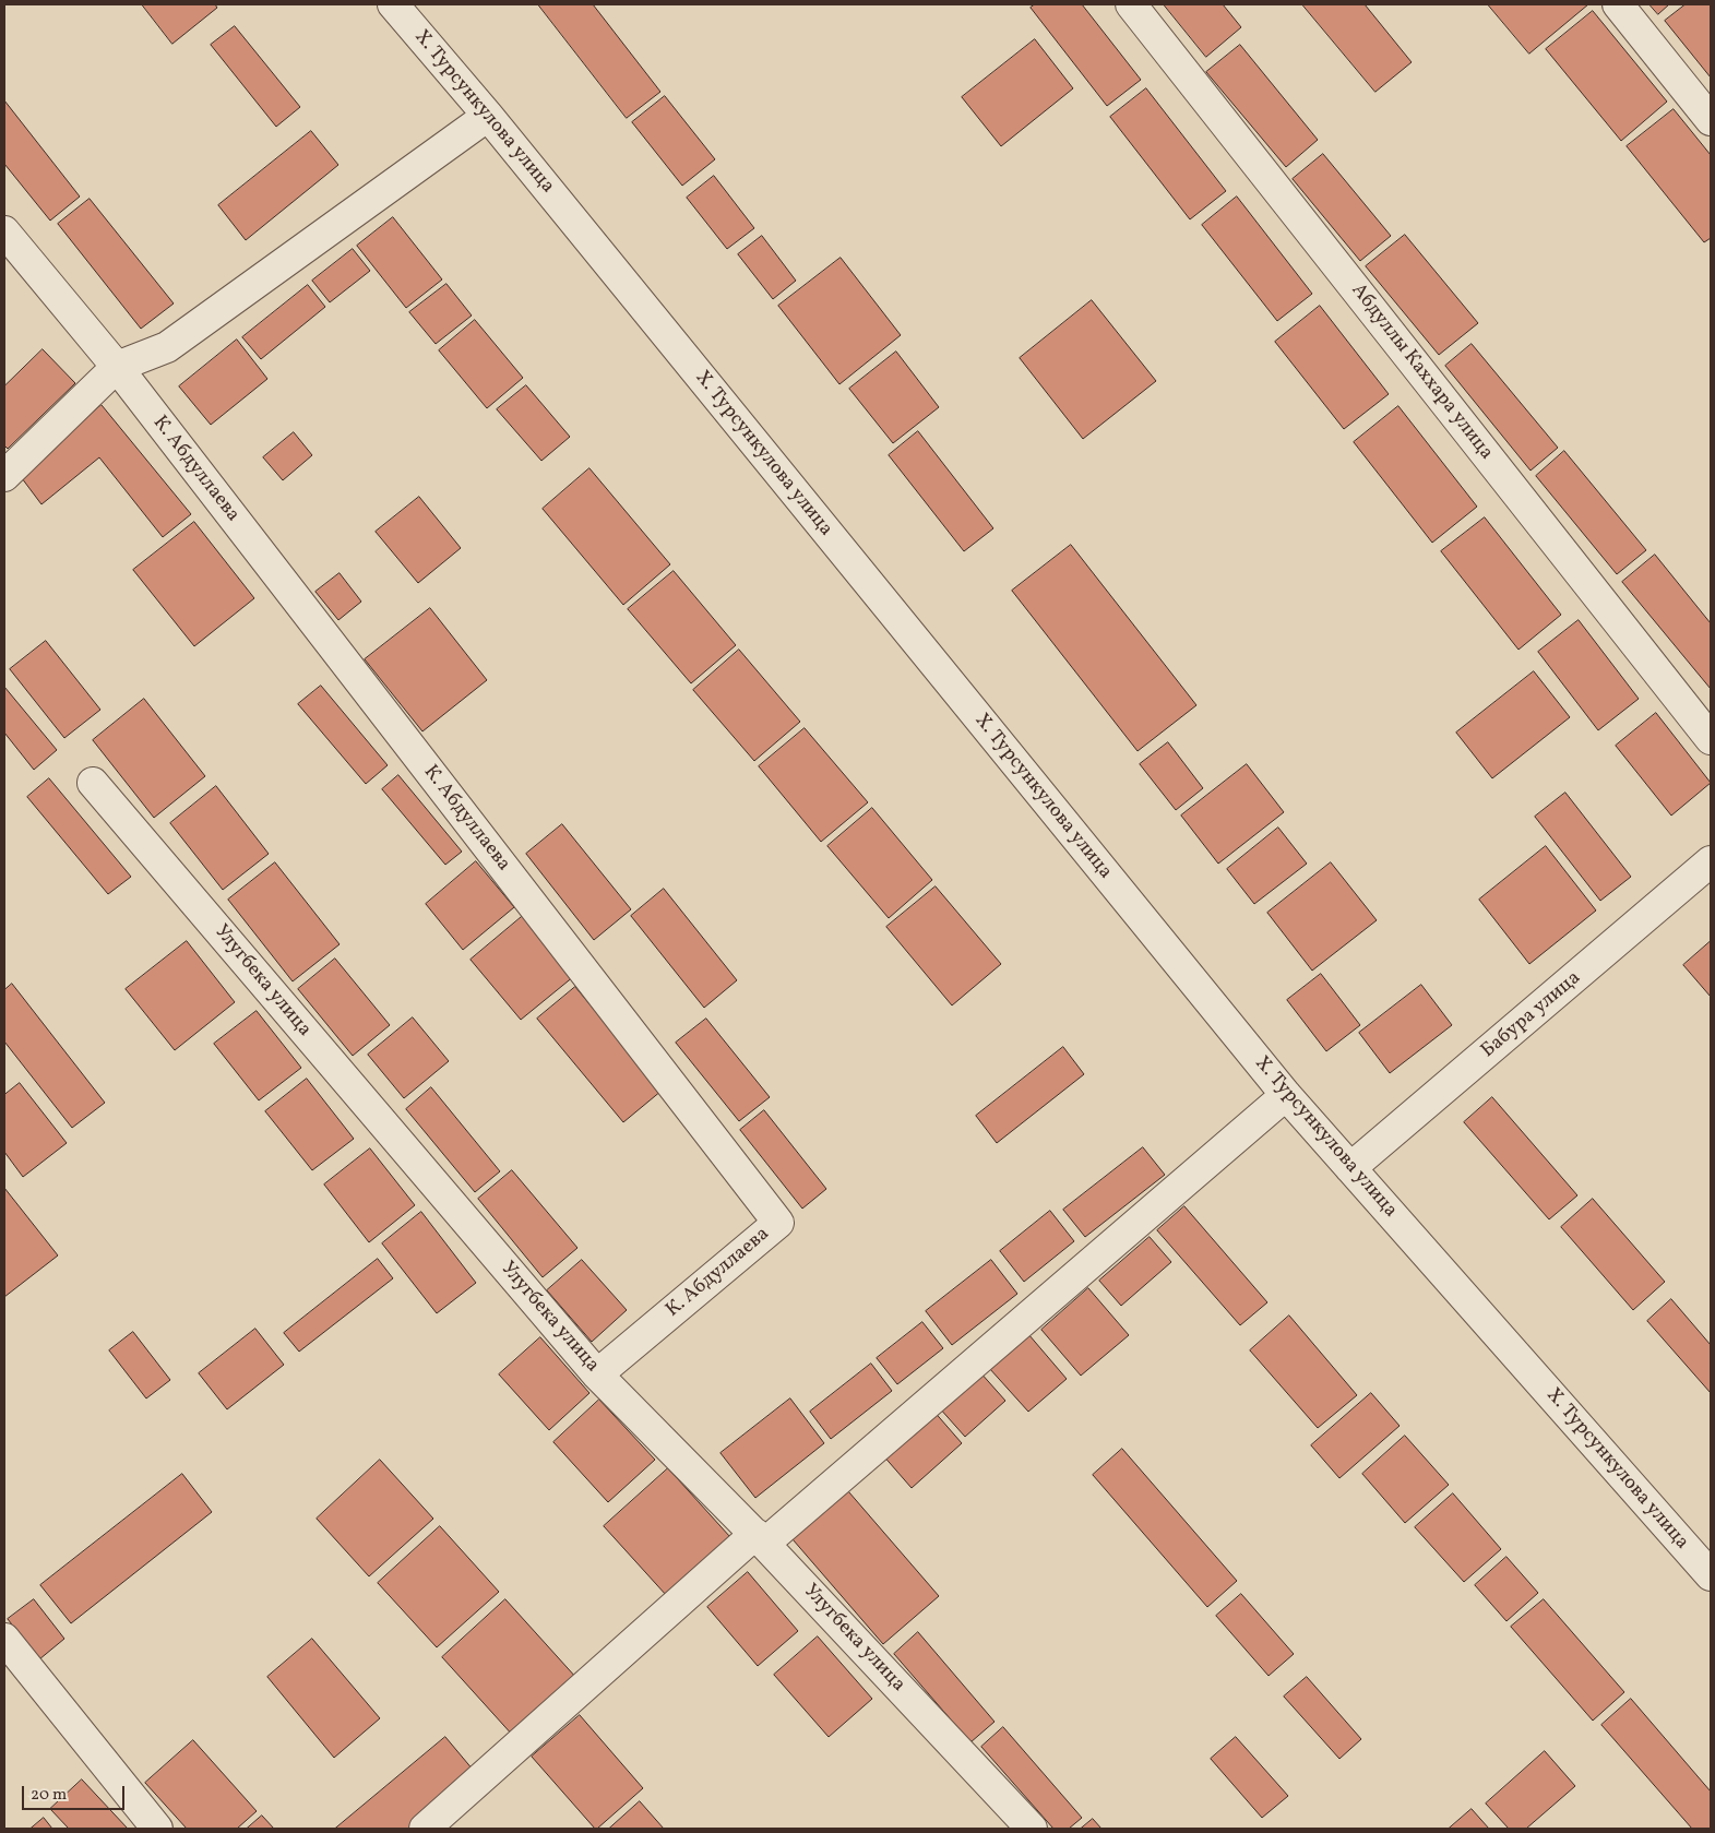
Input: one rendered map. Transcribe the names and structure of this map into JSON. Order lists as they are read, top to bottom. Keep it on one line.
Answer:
{"streets":{"street":["Х. Турсункулова улица","Абдуллы Каххара улица","К. Абдуллаева","Улугбека улица","Бабура улица"]},"crossings":[["Х. Турсункулова улица","Бабура улица"],["К. Абдуллаева","Улугбека улица"]],"scale_bar":"20 m"}
